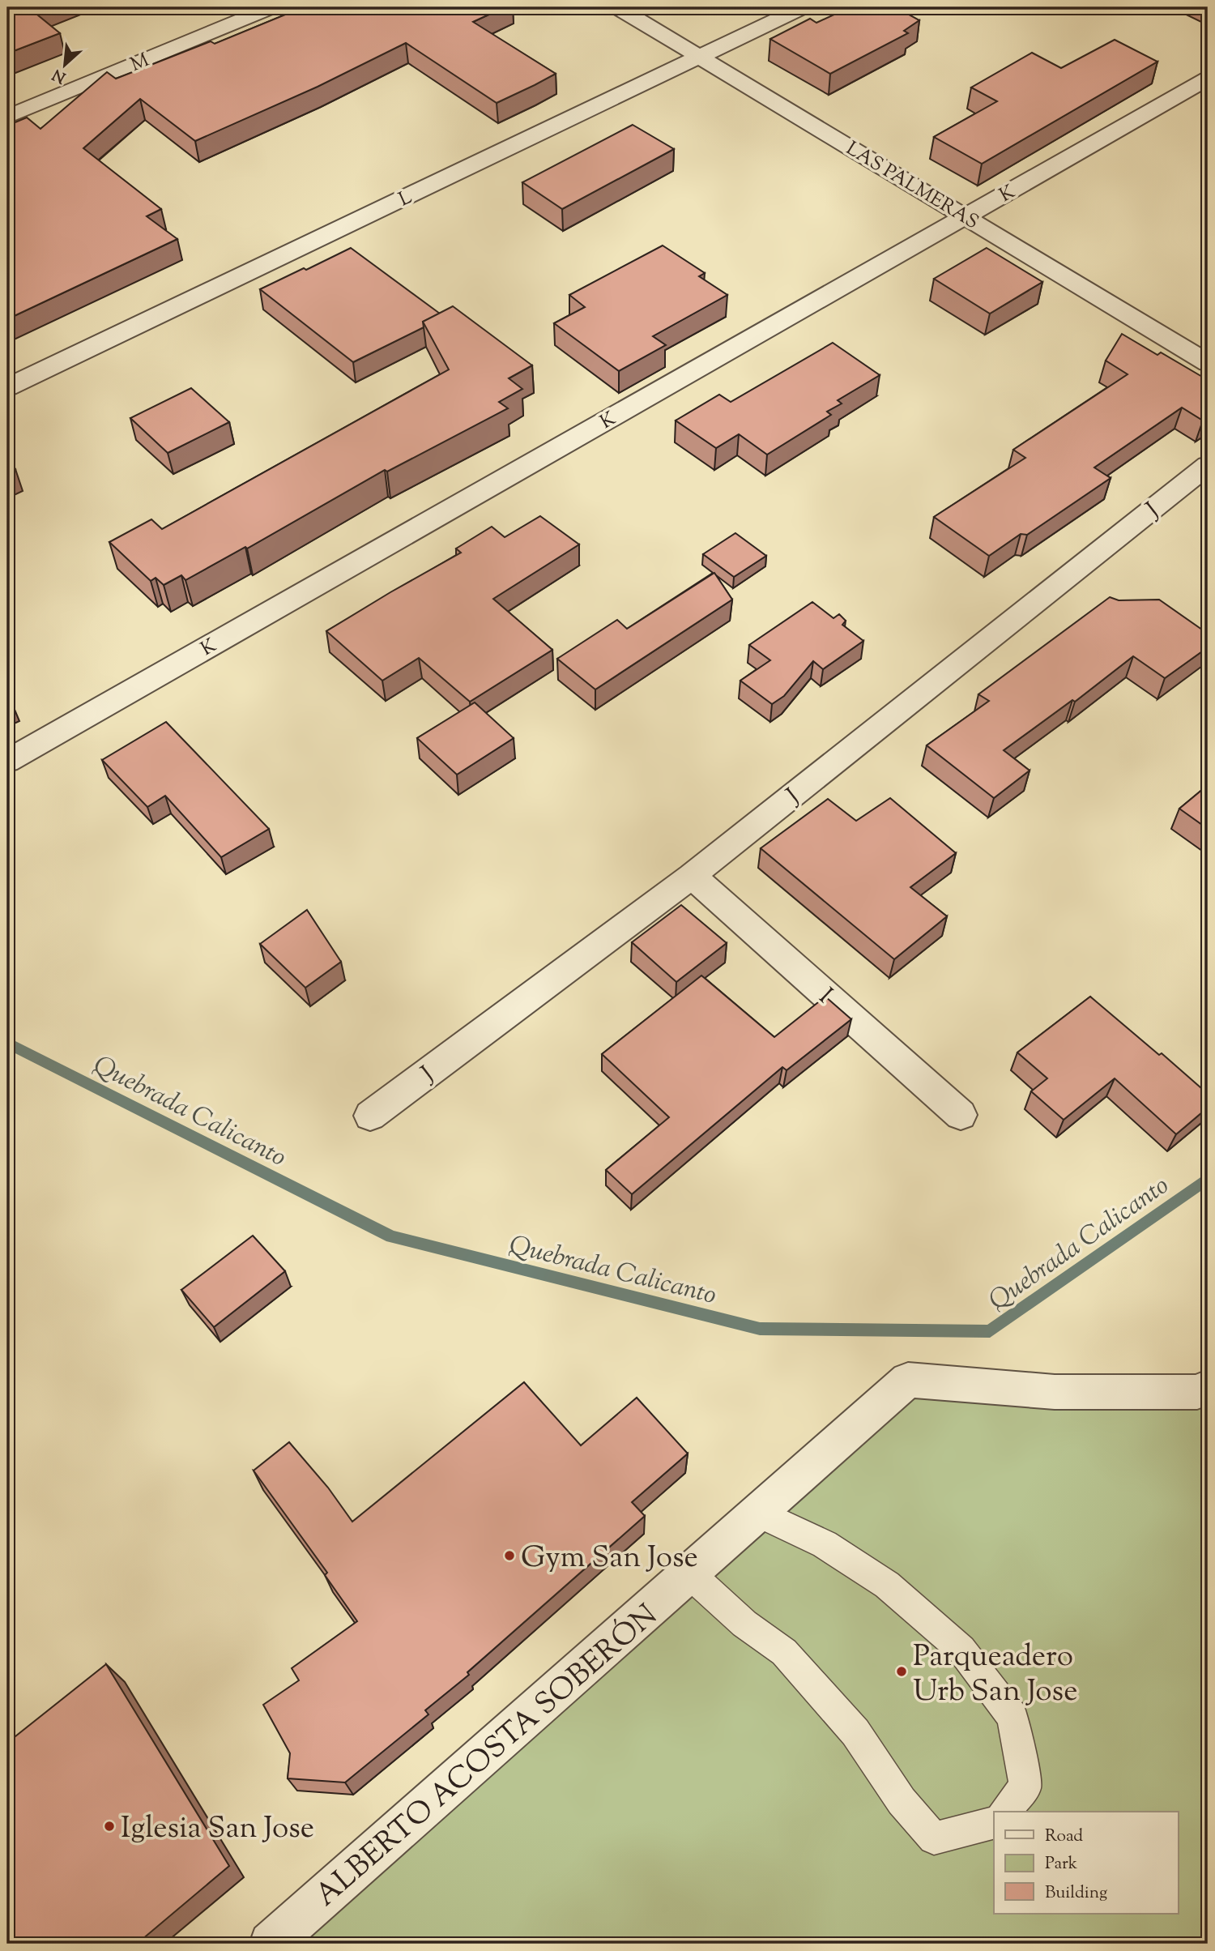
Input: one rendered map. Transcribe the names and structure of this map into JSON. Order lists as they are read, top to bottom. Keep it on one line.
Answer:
{"streets":{"street":["M","LAS PALMERAS","K","L","J","I","ALBERTO ACOSTA SOBERÓN"]},"crossings":[["LAS PALMERAS","K"],["LAS PALMERAS","L"],["J","I"]],"water":["Quebrada Calicanto"],"places":["Gym San Jose","Parqueadero Urb San Jose","Iglesia San Jose"],"legend":["Road","Park","Building"],"north":"bottom left"}
